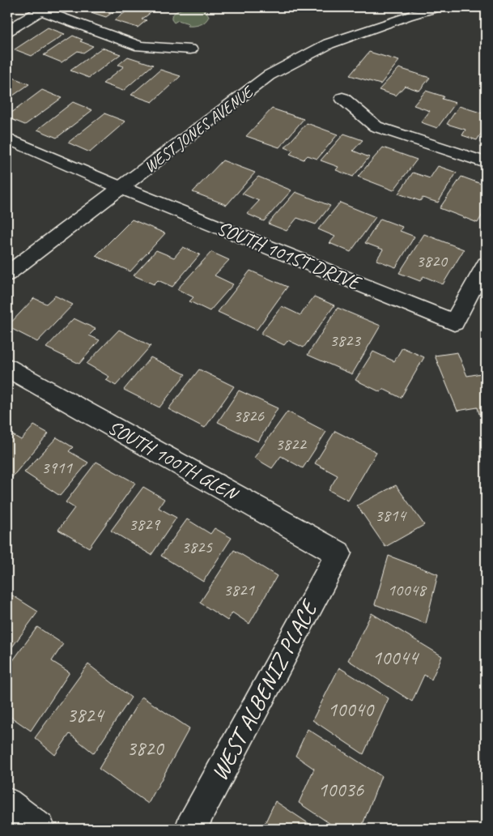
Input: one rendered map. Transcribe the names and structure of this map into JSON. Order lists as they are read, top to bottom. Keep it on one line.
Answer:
{"streets":{"street":["WEST JONES AVENUE","SOUTH 101ST DRIVE","SOUTH 100TH GLEN","WEST ALBENIZ PLACE"]},"crossings":[["WEST JONES AVENUE","SOUTH 101ST DRIVE"],["SOUTH 100TH GLEN","WEST ALBENIZ PLACE"]],"house_numbers":["3820","3823","3826","3822","3911","3814","3829","3825","3821","10048","10044","10040","3824","3820","10036"]}
